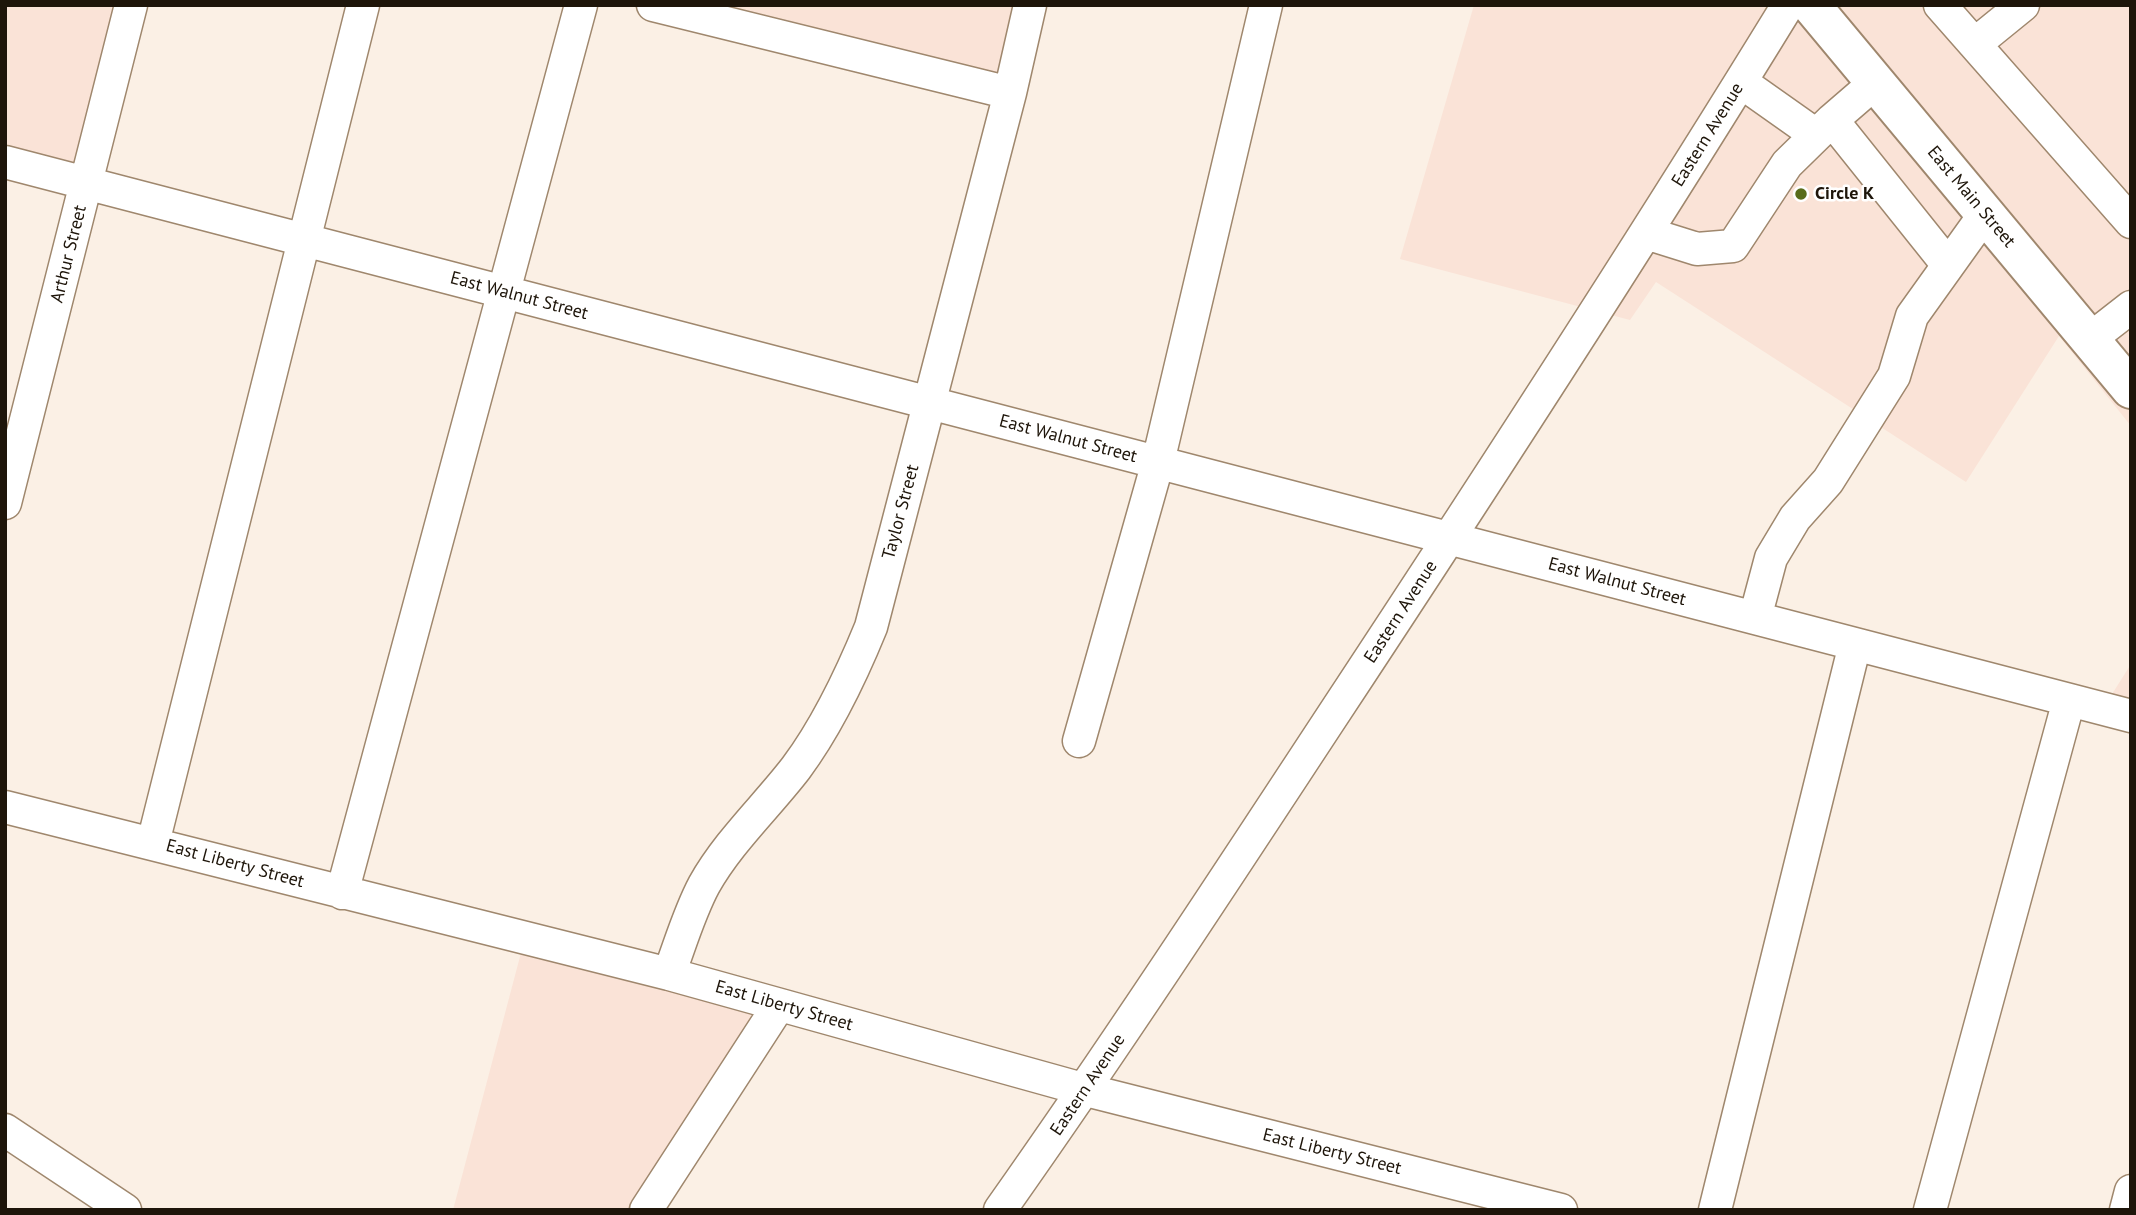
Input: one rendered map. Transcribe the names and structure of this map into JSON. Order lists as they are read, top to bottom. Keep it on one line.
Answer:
{"streets":{"main road":["East Main Street"],"street":["Eastern Avenue","Arthur Street","East Walnut Street","Taylor Street","East Liberty Street"]},"crossings":[["Eastern Avenue","East Walnut Street"],["Eastern Avenue","East Liberty Street"],["Arthur Street","East Walnut Street"],["East Walnut Street","Taylor Street"],["Taylor Street","East Liberty Street"]],"places":["Circle K"]}
